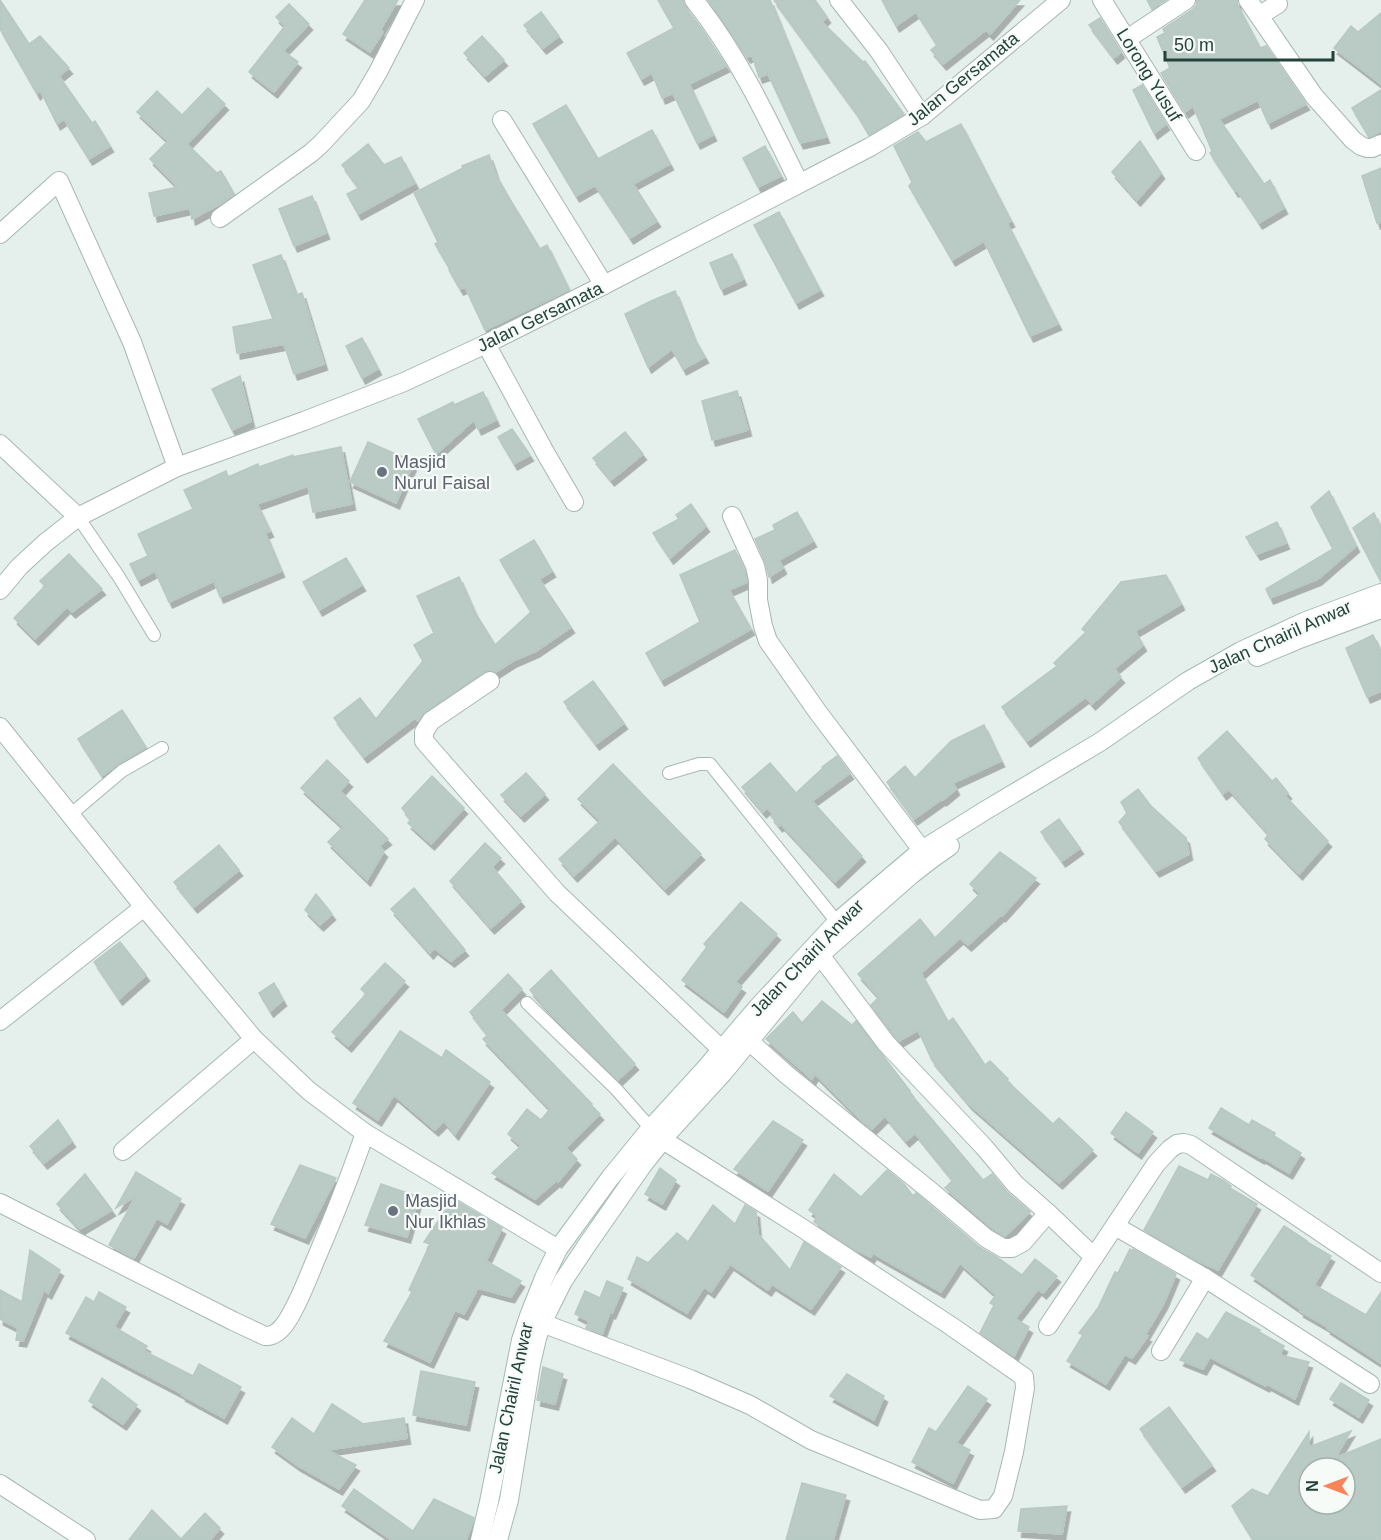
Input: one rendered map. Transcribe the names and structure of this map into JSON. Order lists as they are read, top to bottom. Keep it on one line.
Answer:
{"streets":{"street":["Lorong Yusuf","Jalan Gersamata","Jalan Chairil Anwar"]},"places":["Masjid Nurul Faisal","Masjid Nur Ikhlas"],"scale_bar":"50 m","north":"left"}
